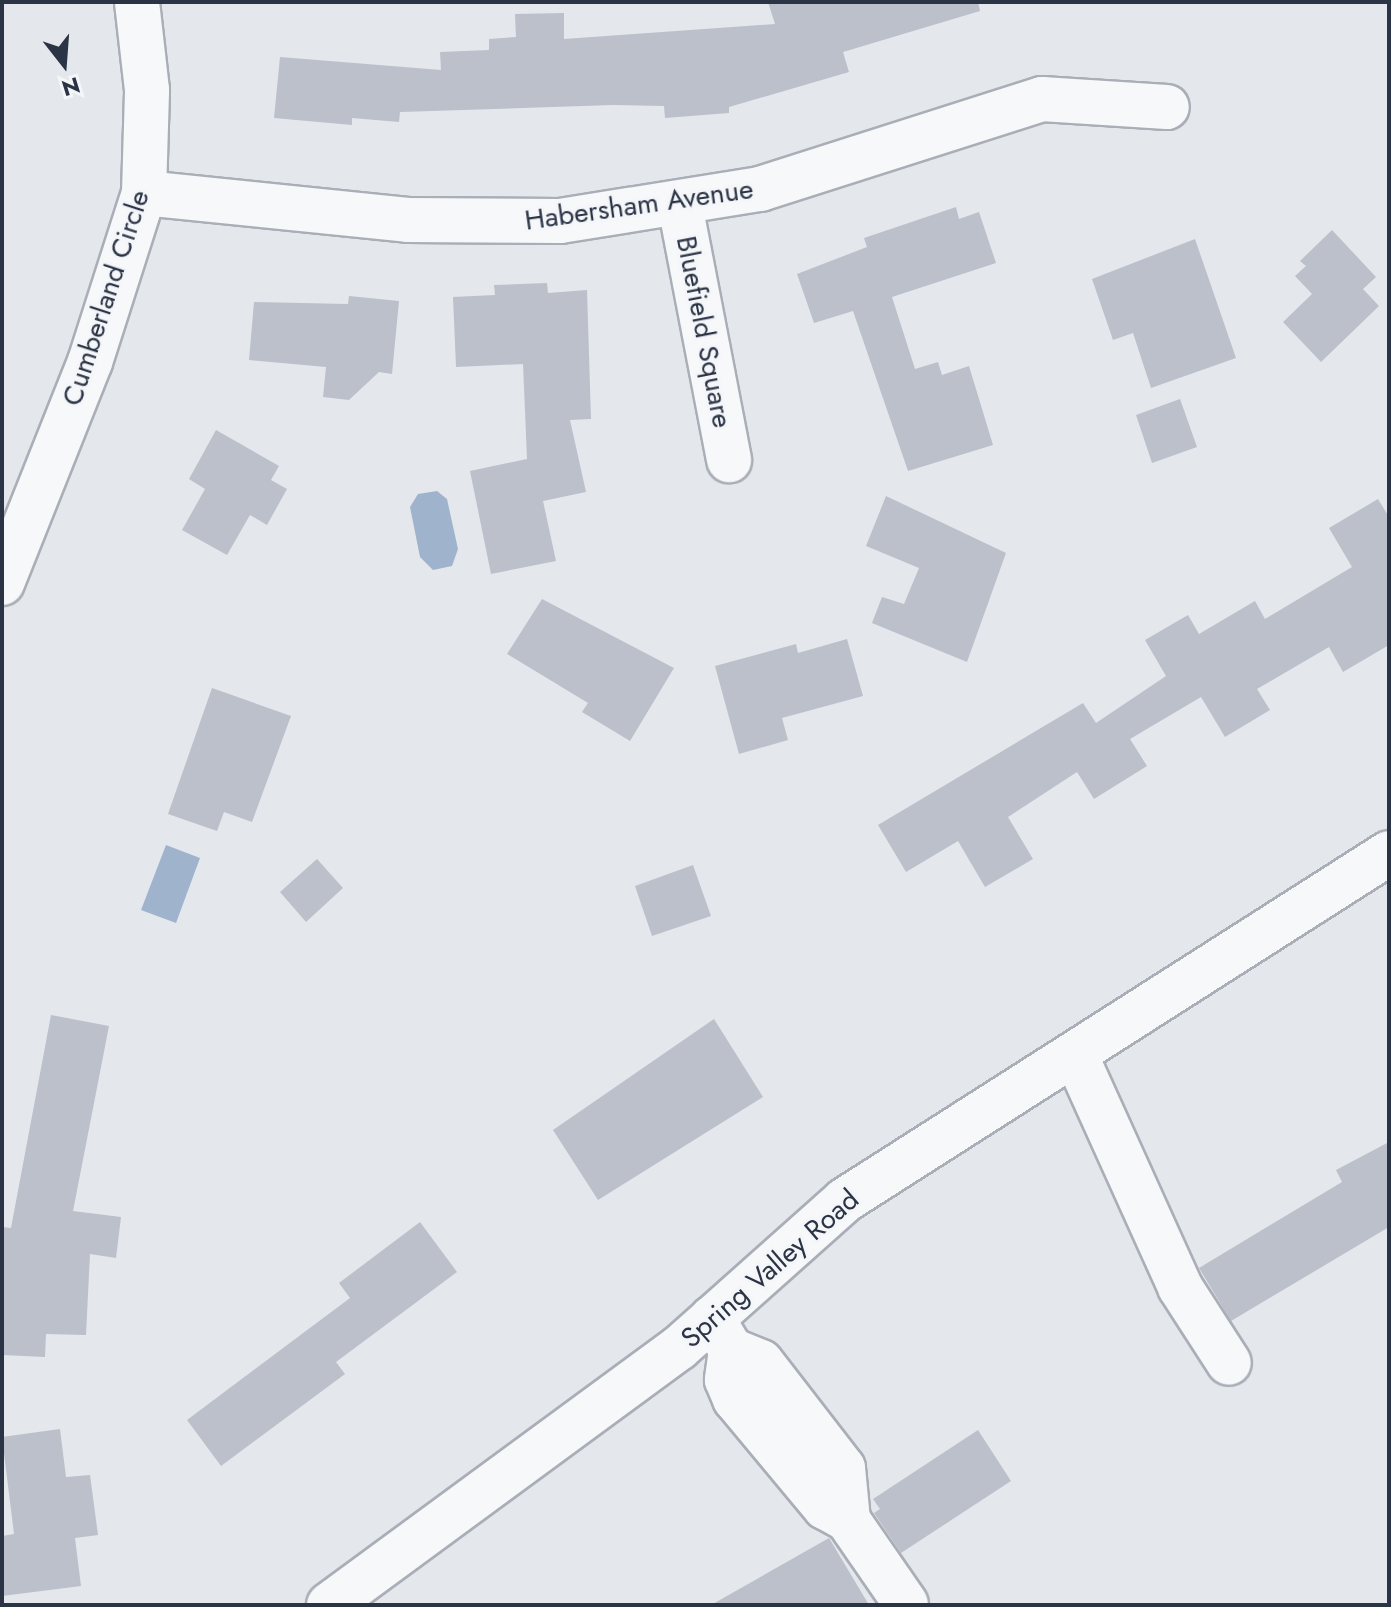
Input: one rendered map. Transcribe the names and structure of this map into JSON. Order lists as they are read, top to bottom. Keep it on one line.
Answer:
{"streets":{"street":["Habersham Avenue","Cumberland Circle","Bluefield Square","Spring Valley Road"]},"crossings":[["Habersham Avenue","Cumberland Circle"],["Habersham Avenue","Bluefield Square"]],"north":"bottom"}
